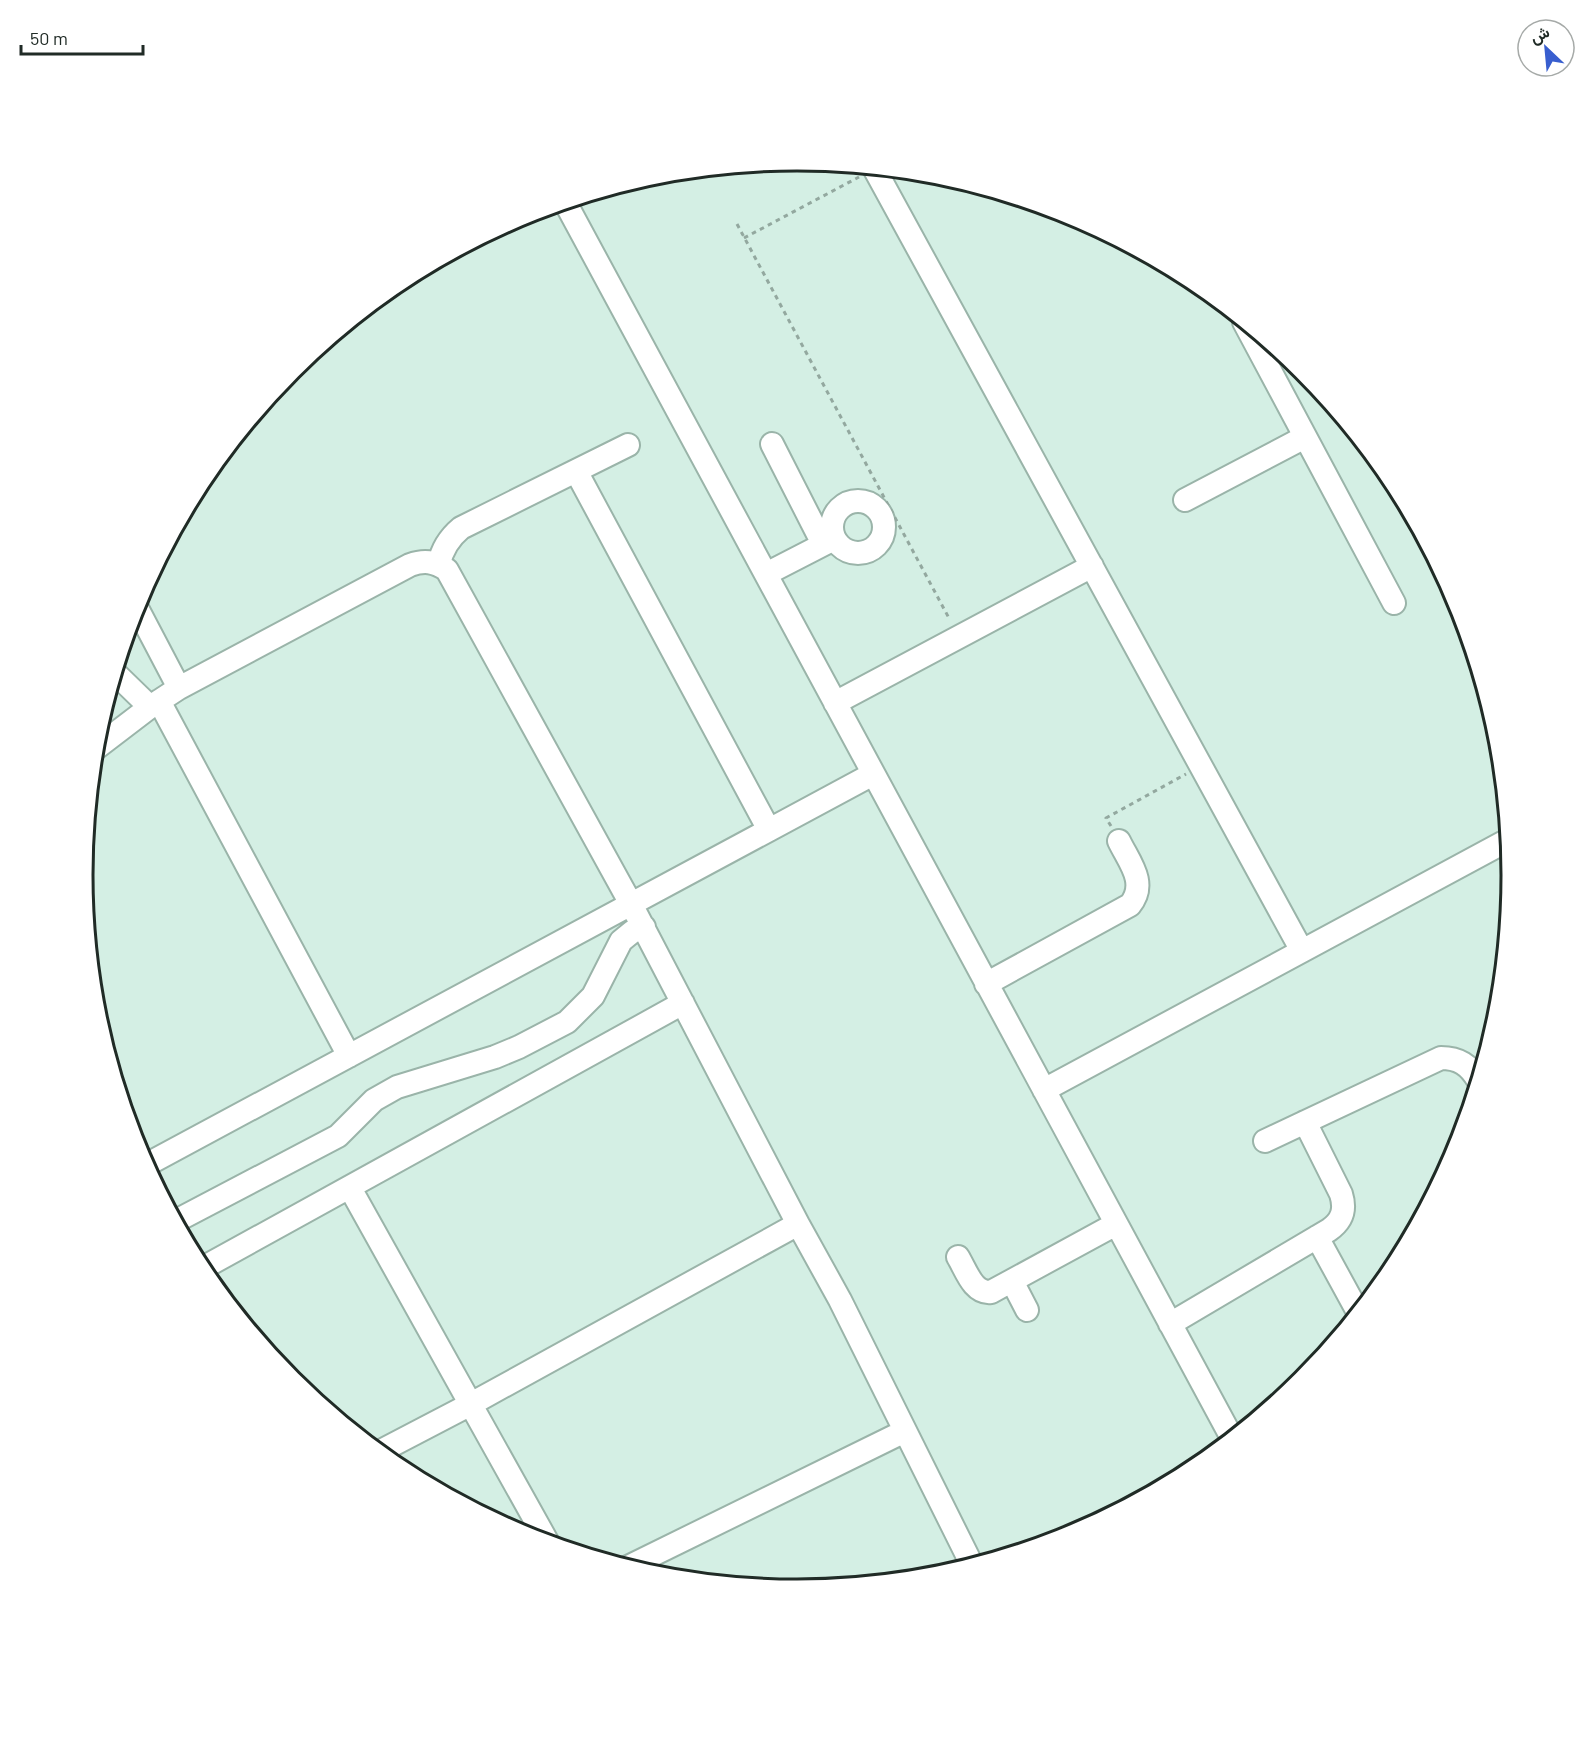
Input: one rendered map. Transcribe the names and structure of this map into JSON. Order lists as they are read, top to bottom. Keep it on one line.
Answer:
{"scale_bar":"50 m","north":"top left"}
